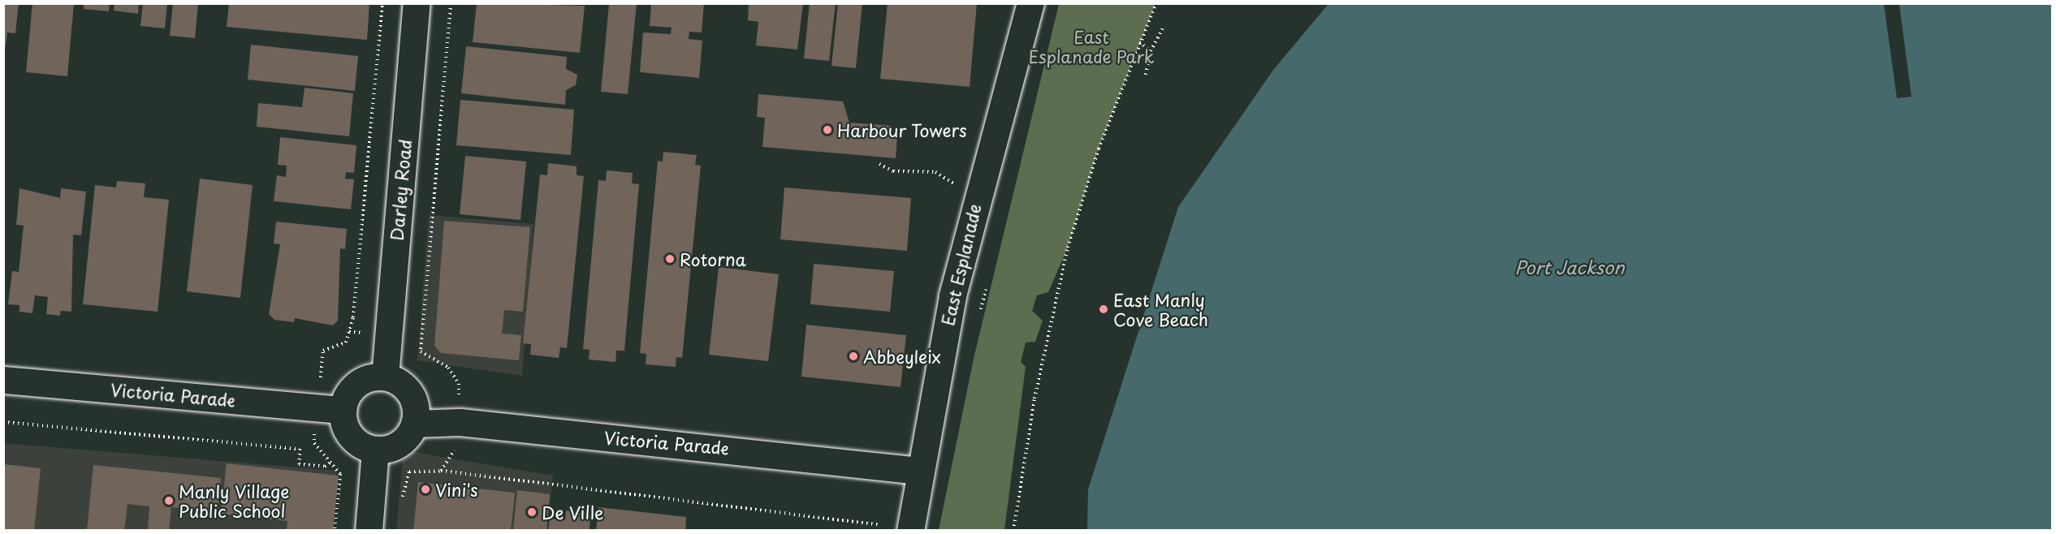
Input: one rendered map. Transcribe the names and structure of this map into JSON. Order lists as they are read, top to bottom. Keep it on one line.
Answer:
{"streets":{"street":["Darley Road","East Esplanade","Victoria Parade"]},"crossings":[["Darley Road","Victoria Parade"],["East Esplanade","Victoria Parade"]],"water":["Port Jackson"],"parks":["East Esplanade Park"],"places":["Harbour Towers","Rotorna","East Manly Cove Beach","Abbeyleix","Vini's","Manly Village Public School","De Ville"]}
